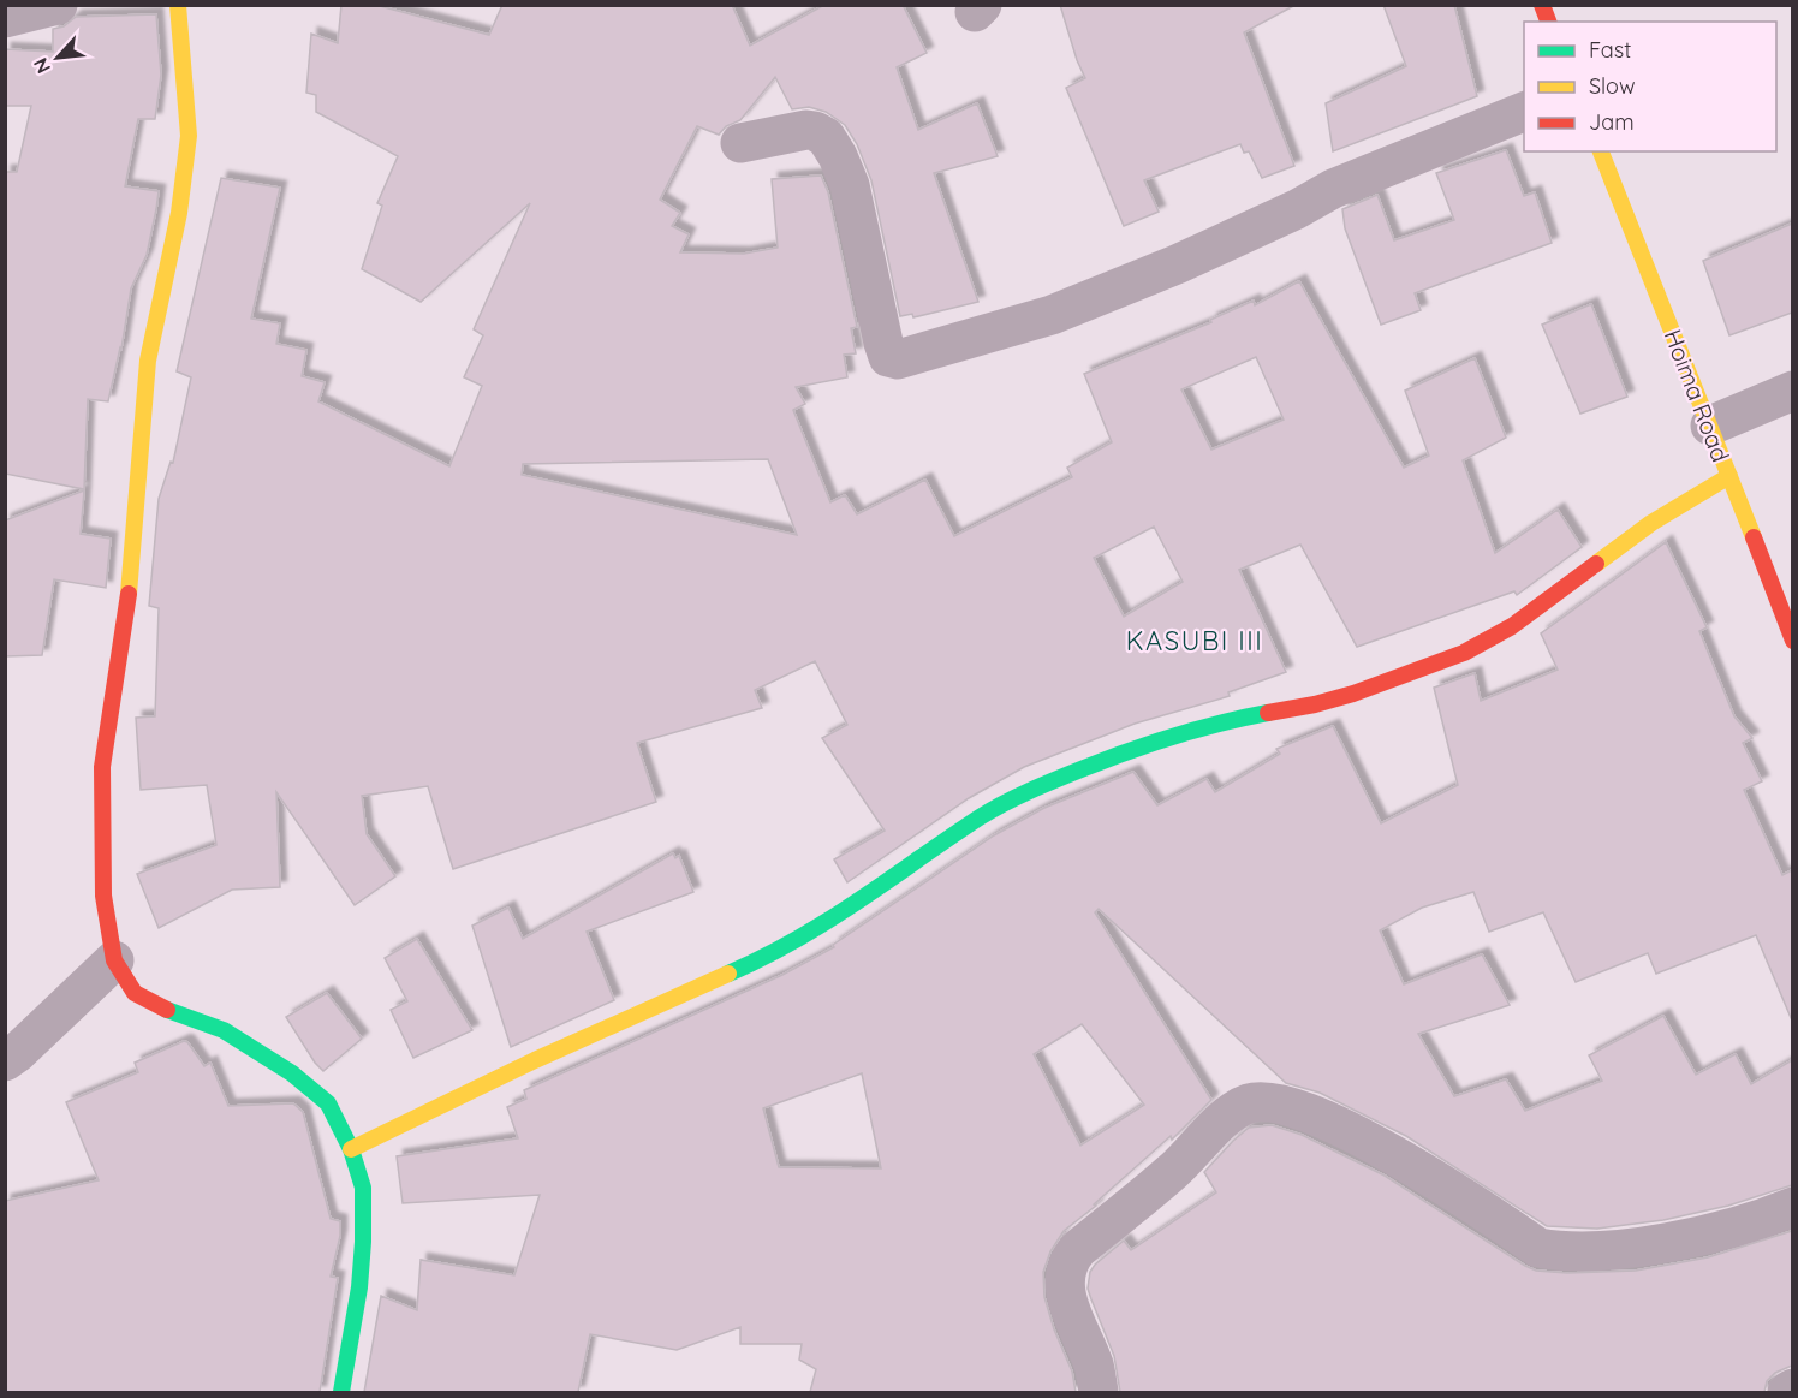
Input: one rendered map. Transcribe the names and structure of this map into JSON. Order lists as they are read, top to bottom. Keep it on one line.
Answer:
{"streets":{"street":["Hoima Road"]},"districts":["KASUBI III"],"legend":["Fast","Slow","Jam"],"north":"bottom left"}
